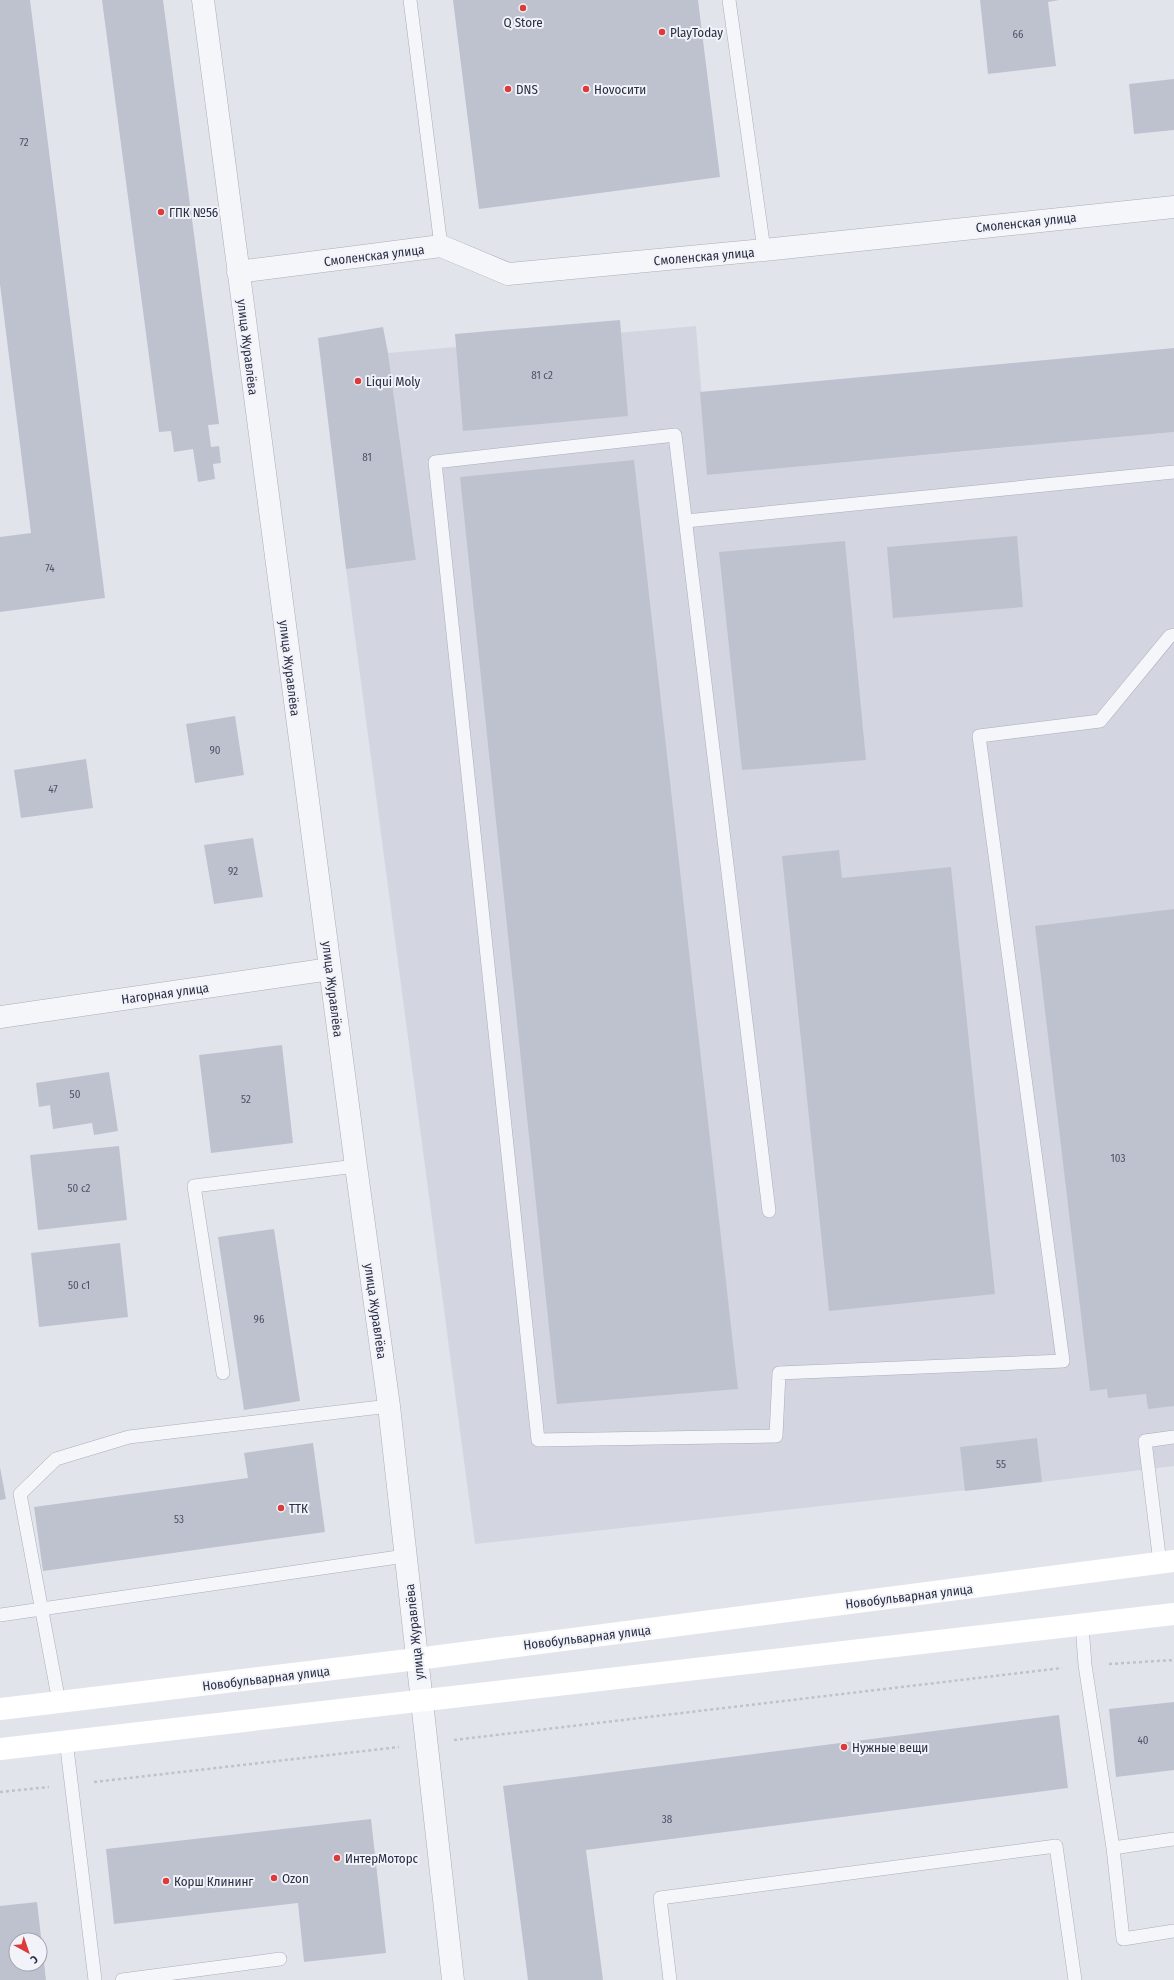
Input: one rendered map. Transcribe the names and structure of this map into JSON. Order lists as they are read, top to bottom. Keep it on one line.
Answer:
{"streets":{"main road":["Новобульварная улица"],"street":["Смоленская улица","улица Журавлёва","Нагорная улица"]},"crossings":[["Смоленская улица","улица Журавлёва"],["улица Журавлёва","Нагорная улица"],["улица Журавлёва","Новобульварная улица"]],"places":["Q Store","PlayToday","DNS","Ноvосити","ГПК №56","Liqui Moly","ТТК","Нужные вещи","ИнтерМоторс","Ozon","Корш Клининг"],"house_numbers":["66","72","81 с2","81","74","90","47","92","50","52","103","50 с2","50 с1","96","55","53","40","38"],"north":"bottom right"}
